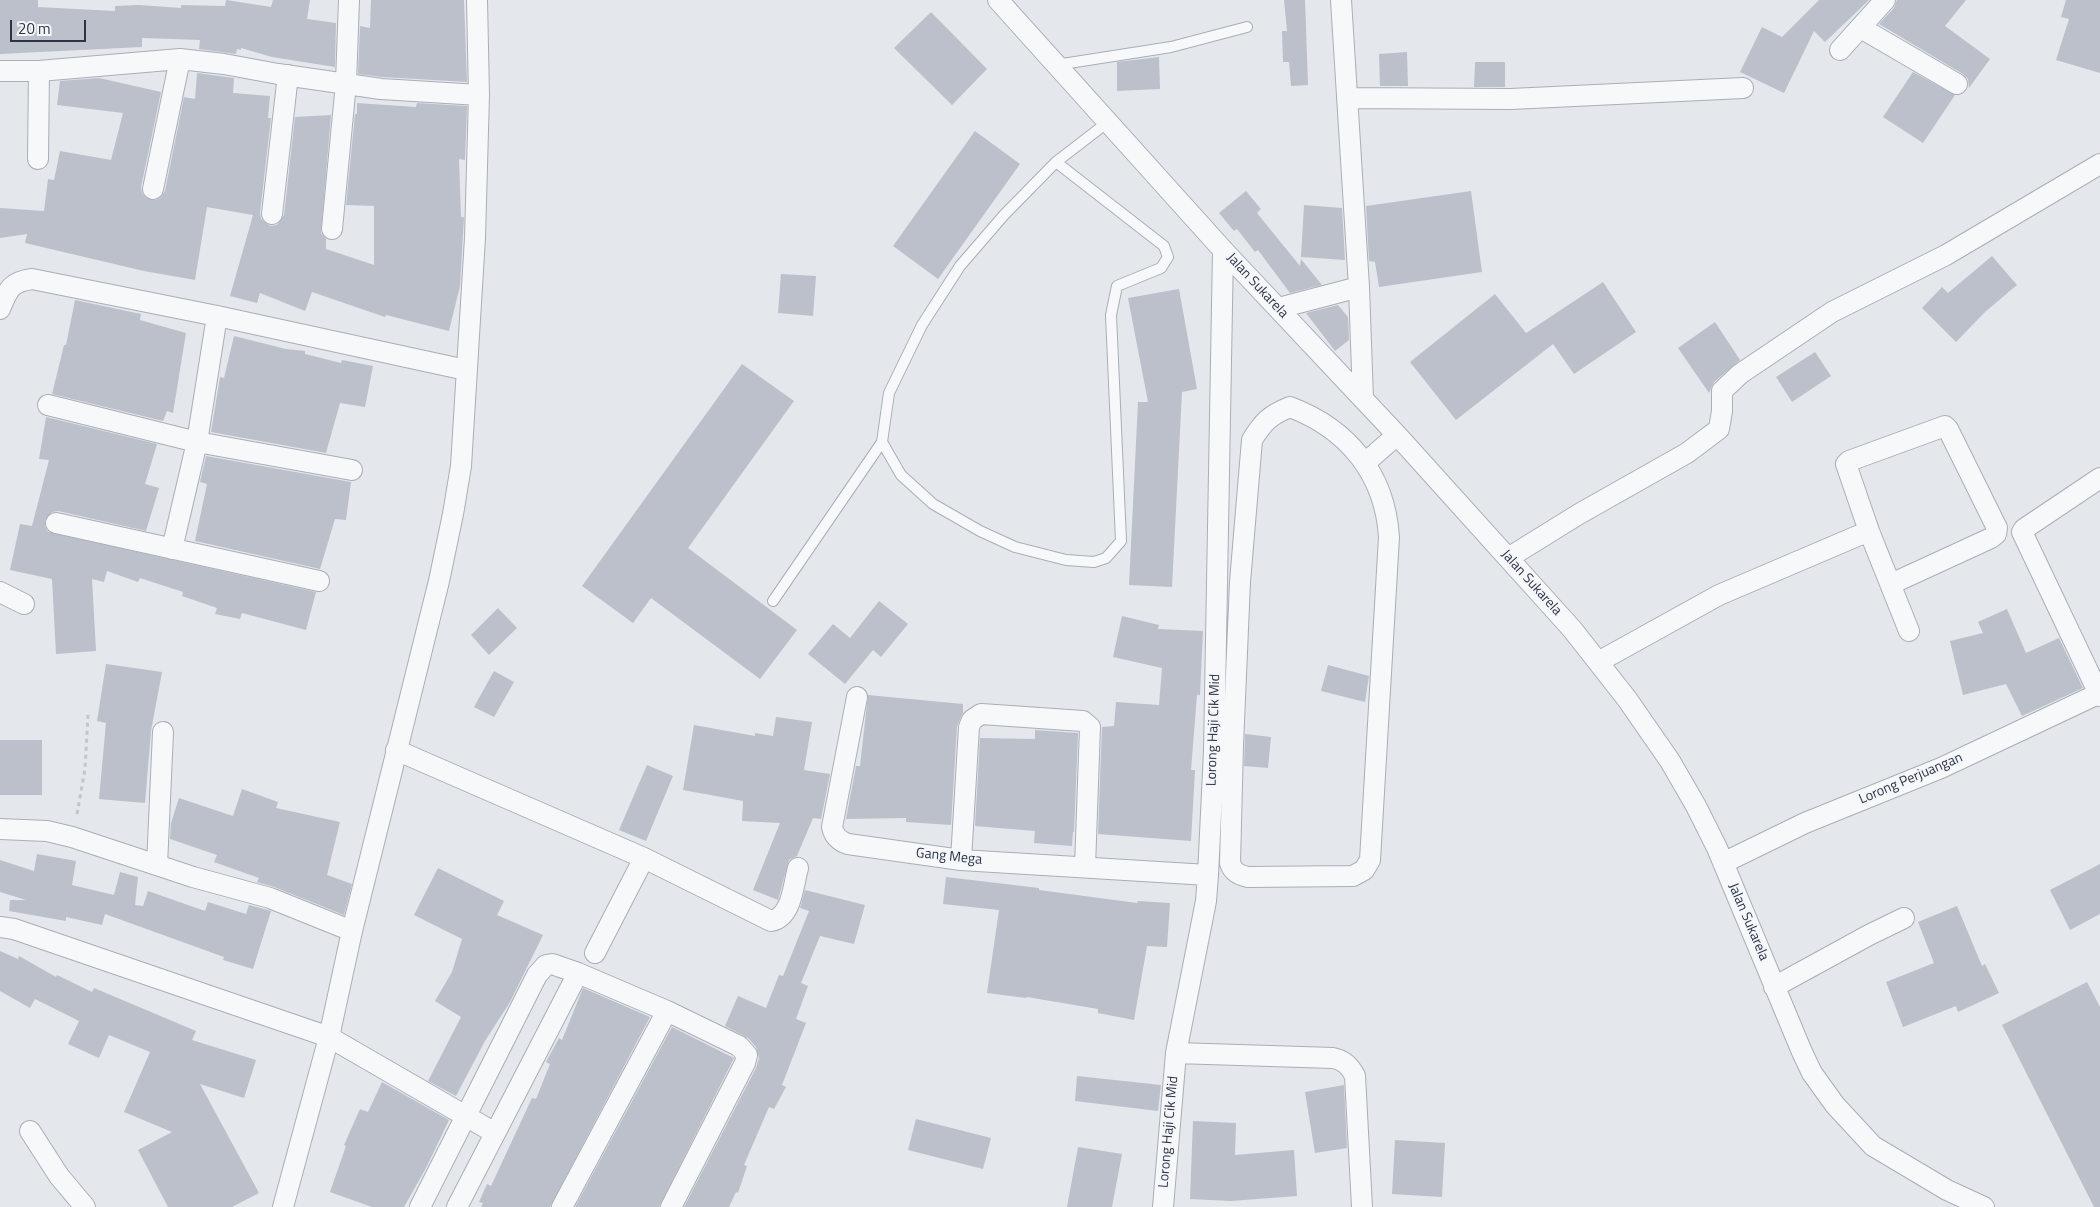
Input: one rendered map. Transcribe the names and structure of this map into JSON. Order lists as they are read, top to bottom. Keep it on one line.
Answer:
{"streets":{"street":["Jalan Sukarela","Lorong Haji Cik Mid","Lorong Perjuangan","Gang Mega"]},"crossings":[["Jalan Sukarela","Lorong Haji Cik Mid"],["Jalan Sukarela","Lorong Perjuangan"],["Lorong Haji Cik Mid","Gang Mega"]],"scale_bar":"20 m"}
